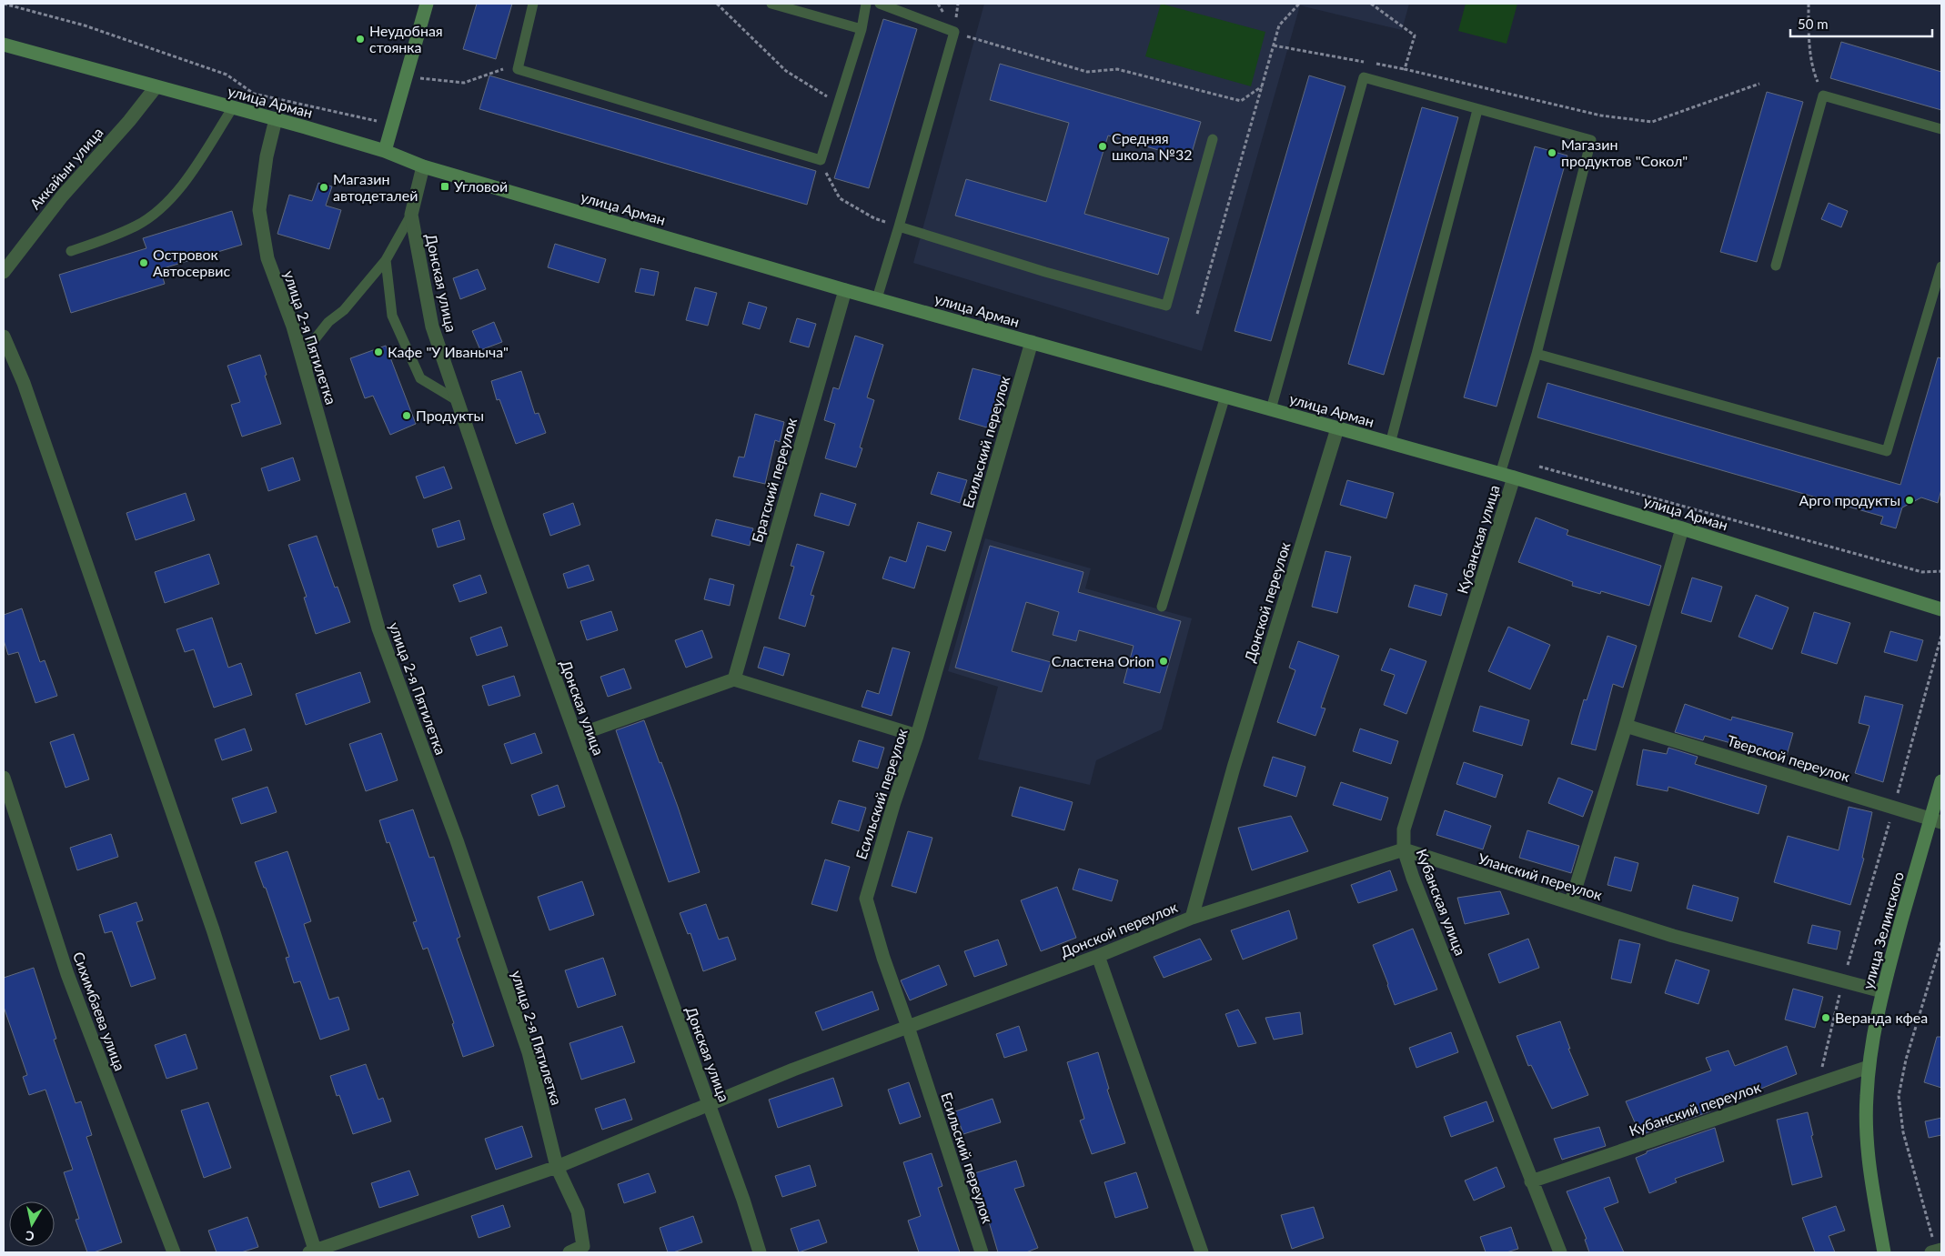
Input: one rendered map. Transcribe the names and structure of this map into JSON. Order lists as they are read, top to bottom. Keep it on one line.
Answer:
{"streets":{"street":["улица Арман","Аккайын улица","Донская улица","улица 2-я Пятилетка","Есильский переулок","Братский переулок","Кубанская улица","Донской переулок","Тверской переулок","Уланский переулок","улица Зелинского","Сихимбаева улица","Кубанский переулок"]},"crossings":[["улица Арман","Аккайын улица"],["улица Арман","Донская улица"],["улица Арман","улица 2-я Пятилетка"],["улица Арман","Есильский переулок"],["улица Арман","Братский переулок"],["улица Арман","Кубанская улица"],["улица Арман","Донской переулок"],["Донская улица","Донской переулок"],["улица 2-я Пятилетка","Донской переулок"],["Есильский переулок","Донской переулок"],["Кубанская улица","Уланский переулок"],["Кубанская улица","Кубанский переулок"],["Тверской переулок","улица Зелинского"],["Уланский переулок","улица Зелинского"],["улица Зелинского","Кубанский переулок"]],"places":{"other":["Неудобная стоянка","Средняя школа №32","Магазин продуктов \"Сокол\"","Магазин автодеталей","Островок Автосервис","Кафе \"У Иваныча\"","Продукты","Арго продукты","Сластена Orion","Веранда кфеа"],"transit":["Угловой"]},"scale_bar":"50 m","north":"bottom"}
